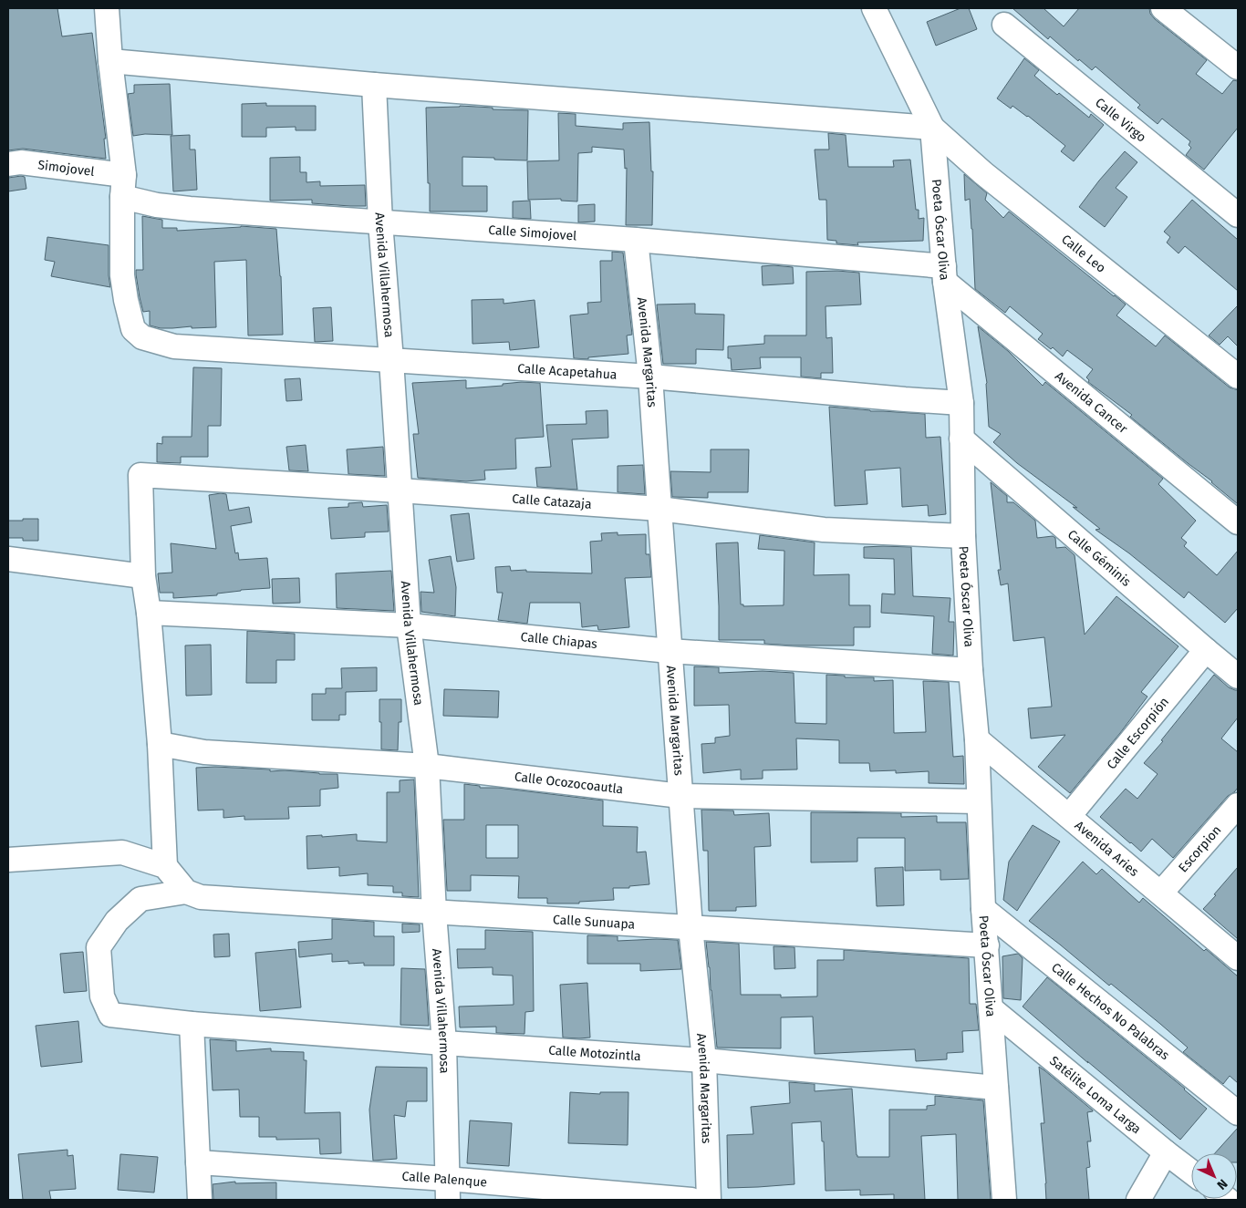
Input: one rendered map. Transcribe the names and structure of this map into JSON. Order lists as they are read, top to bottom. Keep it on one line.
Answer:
{"streets":{"street":["Calle Virgo","Simojovel","Poeta Óscar Oliva","Calle Simojovel","Calle Leo","Avenida Villahermosa","Avenida Margaritas","Calle Acapetahua","Avenida Cancer","Calle Catazaja","Calle Géminis","Calle Chiapas","Calle Escorpión","Calle Ocozocoautla","Avenida Aries","Escorpion","Calle Sunuapa","Calle Hechos No Palabras","Calle Motozintla","Satélite Loma Larga","Calle Palenque"]},"crossings":[["Simojovel","Calle Simojovel"],["Simojovel","Calle Acapetahua"],["Poeta Óscar Oliva","Calle Simojovel"],["Poeta Óscar Oliva","Calle Leo"],["Poeta Óscar Oliva","Calle Acapetahua"],["Poeta Óscar Oliva","Avenida Cancer"],["Poeta Óscar Oliva","Calle Catazaja"],["Poeta Óscar Oliva","Calle Géminis"],["Poeta Óscar Oliva","Calle Chiapas"],["Poeta Óscar Oliva","Calle Ocozocoautla"],["Poeta Óscar Oliva","Avenida Aries"],["Poeta Óscar Oliva","Calle Sunuapa"],["Poeta Óscar Oliva","Calle Hechos No Palabras"],["Poeta Óscar Oliva","Calle Motozintla"],["Poeta Óscar Oliva","Satélite Loma Larga"],["Calle Simojovel","Avenida Villahermosa"],["Calle Simojovel","Avenida Margaritas"],["Calle Simojovel","Calle Acapetahua"],["Calle Simojovel","Avenida Cancer"],["Avenida Villahermosa","Calle Acapetahua"],["Avenida Villahermosa","Calle Catazaja"],["Avenida Villahermosa","Calle Chiapas"],["Avenida Villahermosa","Calle Ocozocoautla"],["Avenida Villahermosa","Calle Sunuapa"],["Avenida Villahermosa","Calle Motozintla"],["Avenida Villahermosa","Calle Palenque"],["Avenida Margaritas","Calle Acapetahua"],["Avenida Margaritas","Calle Catazaja"],["Avenida Margaritas","Calle Chiapas"],["Avenida Margaritas","Calle Ocozocoautla"],["Avenida Margaritas","Calle Sunuapa"],["Avenida Margaritas","Calle Motozintla"],["Calle Géminis","Calle Escorpión"],["Calle Escorpión","Avenida Aries"],["Avenida Aries","Escorpion"],["Calle Sunuapa","Calle Motozintla"]],"north":"bottom right"}
